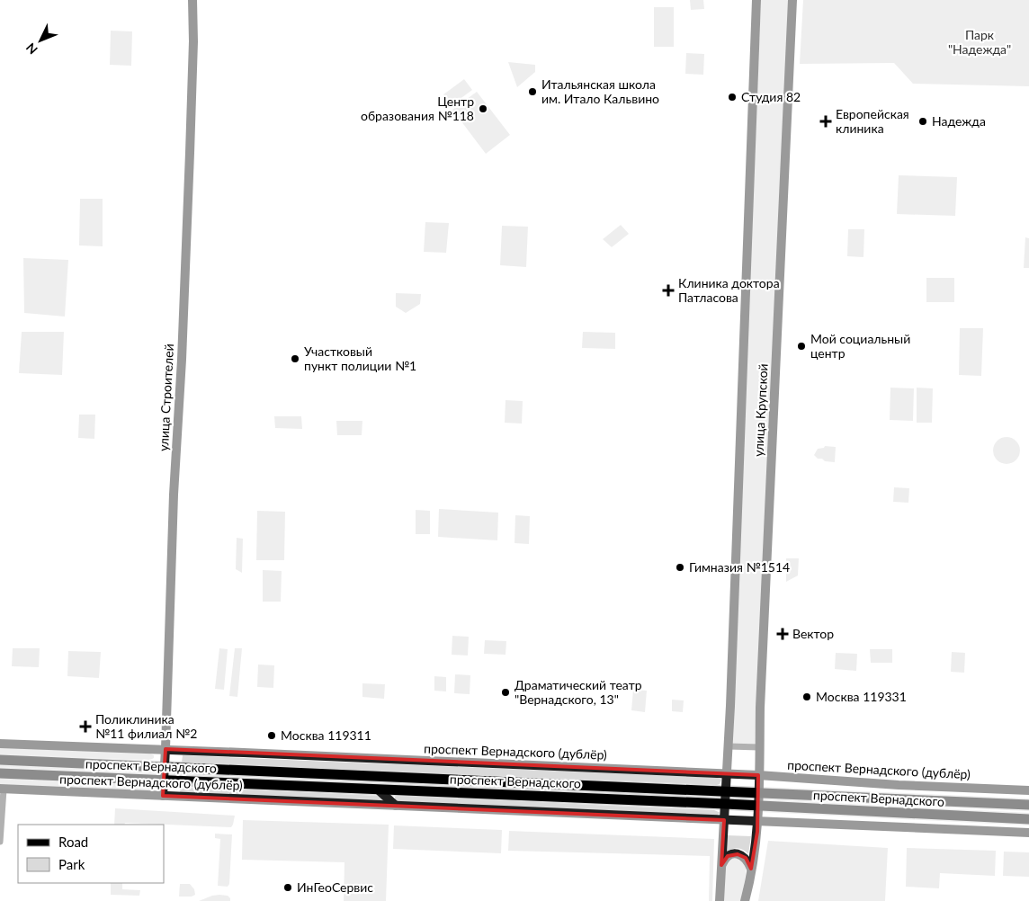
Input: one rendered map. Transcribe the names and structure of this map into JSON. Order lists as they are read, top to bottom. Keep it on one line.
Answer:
{"streets":{"main road":["проспект Вернадского"],"street":["улица Строителей","улица Крупской","проспект Вернадского (дублёр)"]},"crossings":[["улица Строителей","проспект Вернадского (дублёр)"],["улица Строителей","проспект Вернадского"],["улица Крупской","проспект Вернадского (дублёр)"],["улица Крупской","проспект Вернадского"]],"parks":["Парк \"Надежда\""],"places":{"other":["Итальянская школа им. Итало Кальвино","Студия 82","Центр образования №118","Надежда","Мой социальный центр","Участковый пункт полиции №1","Гимназия №1514","Драматический театр \"Вернадского, 13\"","Москва 119331","Москва 119311","ИнГеоСервис"],"health":["Европейская клиника","Клиника доктора Патласова","Вектор","Поликлиника №11 филиал №2"]},"legend":["Road","Park"],"north":"bottom left"}
